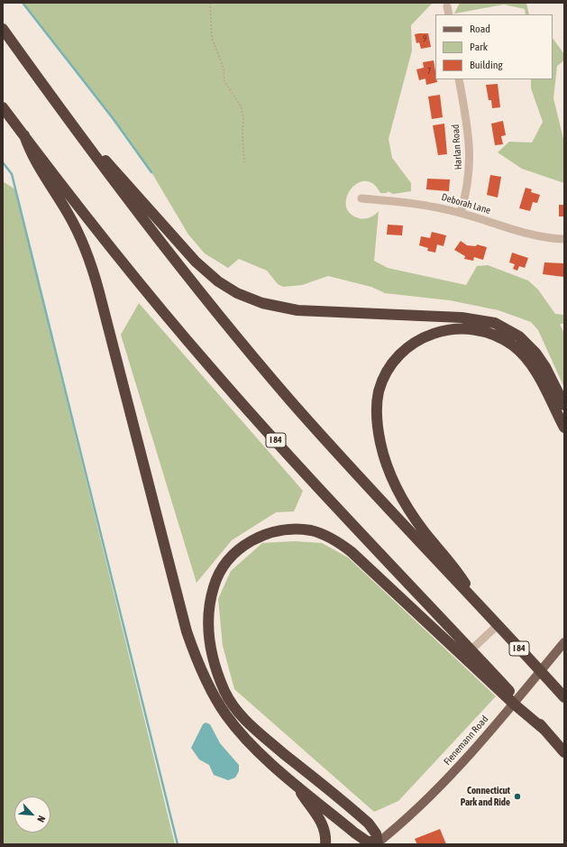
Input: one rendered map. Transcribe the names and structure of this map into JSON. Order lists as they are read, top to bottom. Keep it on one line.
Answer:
{"streets":{"highway":["I 84"],"main road":["Fienemann Road"],"street":["Harlan Road","Deborah Lane"]},"crossings":[["Harlan Road","Deborah Lane"]],"places":["Connecticut Park and Ride"],"house_numbers":["9","7"],"legend":["Road","Park","Building"],"north":"bottom right"}
